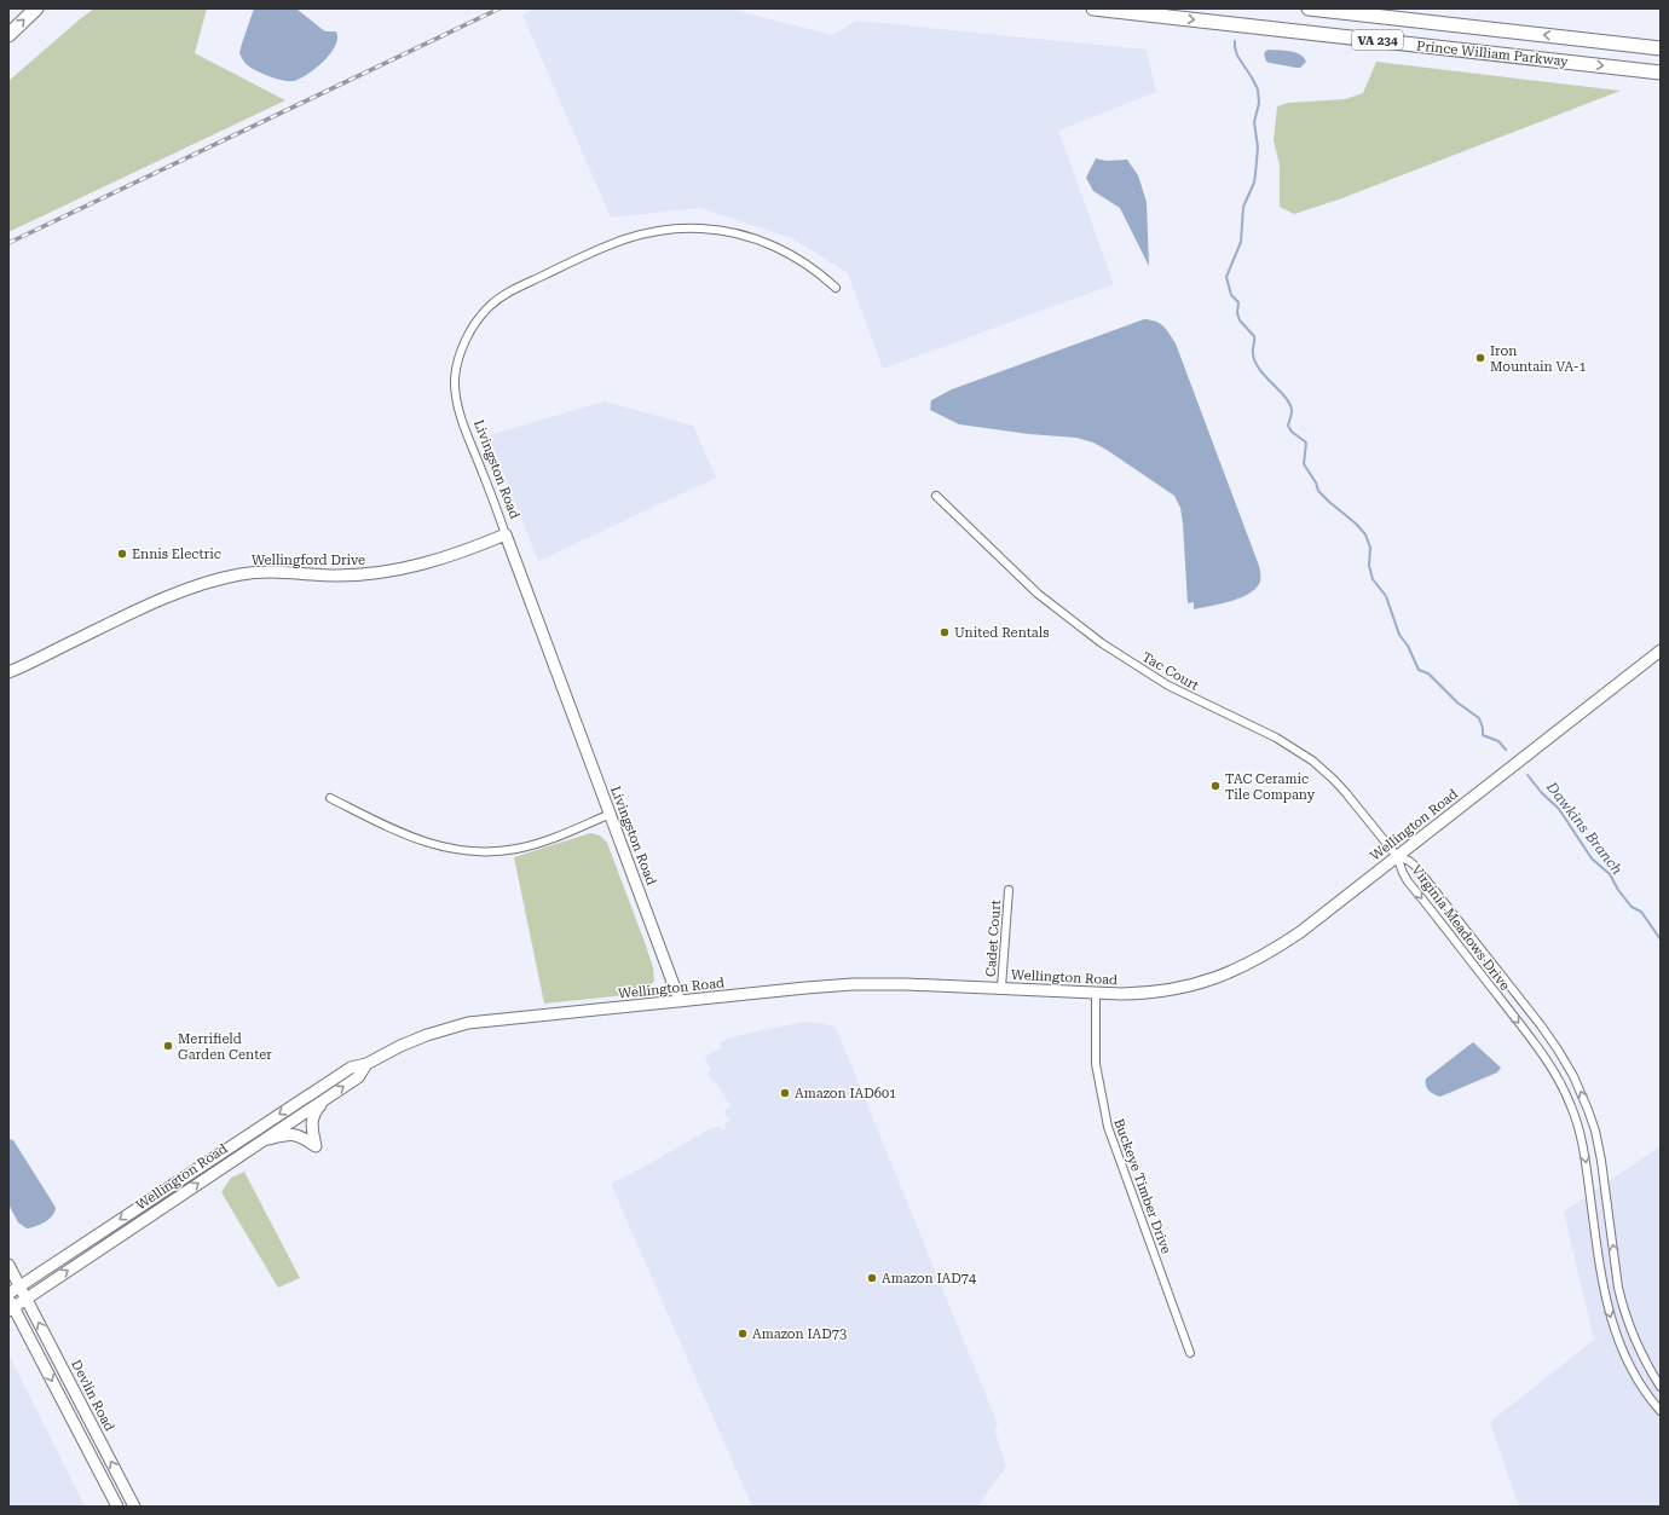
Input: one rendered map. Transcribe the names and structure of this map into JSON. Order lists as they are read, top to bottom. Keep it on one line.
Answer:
{"streets":{"highway":["VA 234","Prince William Parkway"],"main road":["Livingston Road","Wellingford Drive","Wellington Road","Devlin Road"],"street":["Tac Court","Virginia Meadows Drive","Cadet Court","Buckeye Timber Drive"]},"crossings":[["Livingston Road","Wellingford Drive"],["Livingston Road","Wellington Road"],["Tac Court","Wellington Road"],["Tac Court","Virginia Meadows Drive"],["Wellington Road","Virginia Meadows Drive"],["Wellington Road","Cadet Court"],["Wellington Road","Buckeye Timber Drive"],["Wellington Road","Devlin Road"]],"water":["Dawkins Branch"],"places":["Iron Mountain VA-1","Ennis Electric","United Rentals","TAC Ceramic Tile Company","Merrifield Garden Center","Amazon IAD601","Amazon IAD74","Amazon IAD73"]}
